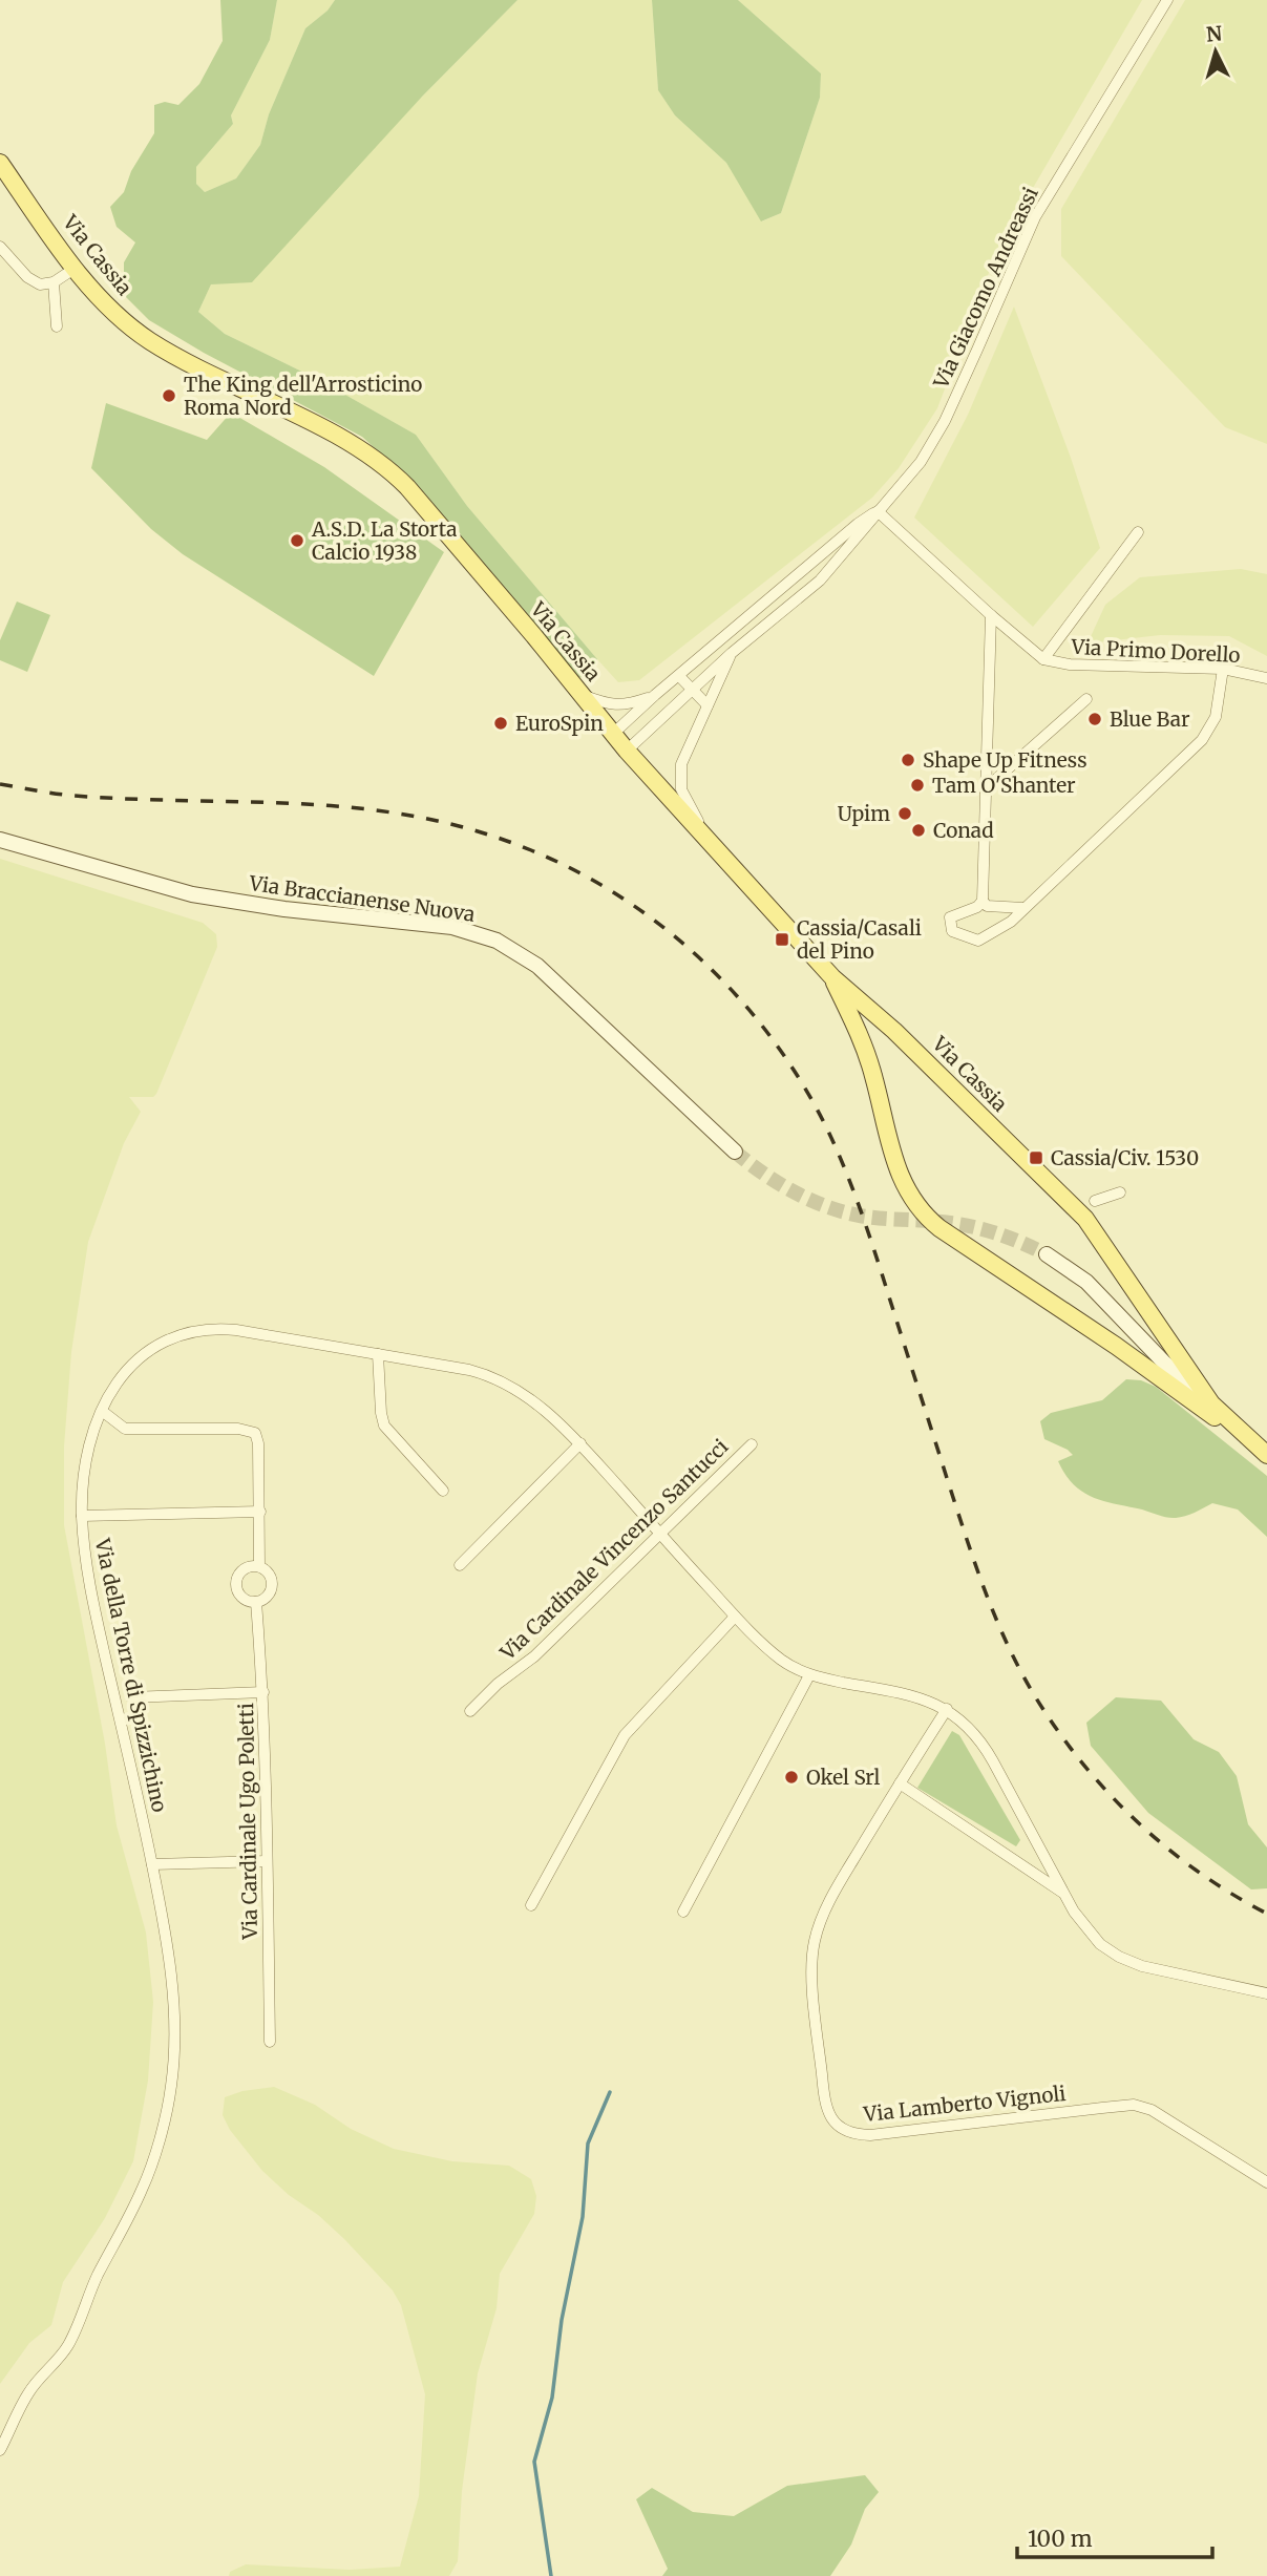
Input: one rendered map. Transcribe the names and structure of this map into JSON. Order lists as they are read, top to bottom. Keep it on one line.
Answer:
{"streets":{"main road":["Via Cassia","Via Braccianense Nuova"],"street":["Via Giacomo Andreassi","Via Primo Dorello","Via Cardinale Vincenzo Santucci","Via della Torre di Spizzichino","Via Cardinale Ugo Poletti","Via Lamberto Vignoli"]},"crossings":[["Via Cassia","Via Giacomo Andreassi"],["Via Giacomo Andreassi","Via Primo Dorello"],["Via Cardinale Vincenzo Santucci","Via della Torre di Spizzichino"],["Via della Torre di Spizzichino","Via Cardinale Ugo Poletti"],["Via della Torre di Spizzichino","Via Lamberto Vignoli"]],"places":{"other":["The King dell'Arrosticino Roma Nord","A.S.D. La Storta Calcio 1938","Blue Bar","EuroSpin","Shape Up Fitness","Tam O'Shanter","Upim","Conad","Okel Srl"],"transit":["Cassia/Casali del Pino","Cassia/Civ. 1530"]},"scale_bar":"100 m","north":"top"}
